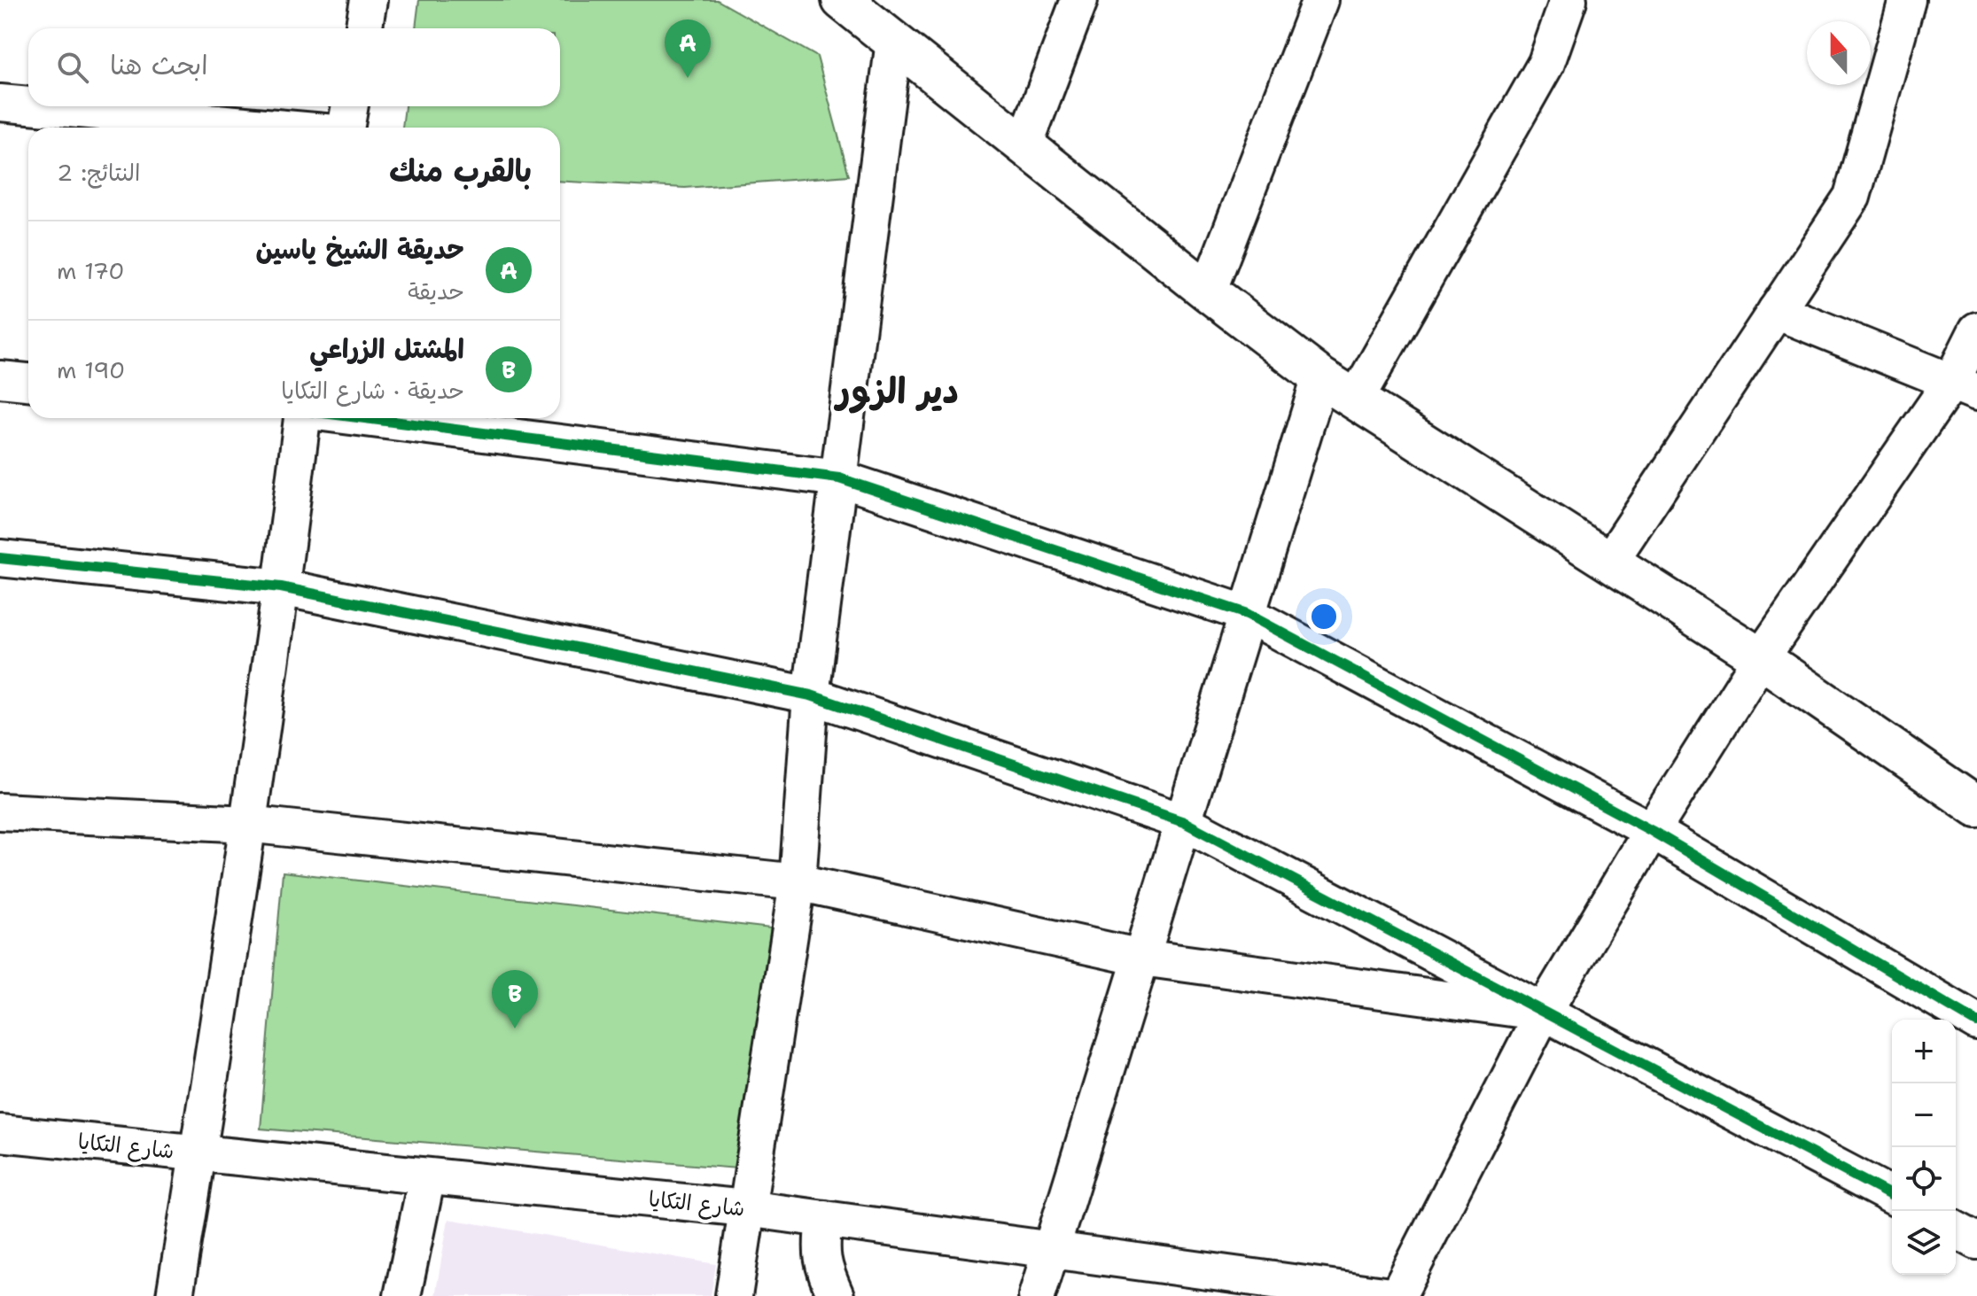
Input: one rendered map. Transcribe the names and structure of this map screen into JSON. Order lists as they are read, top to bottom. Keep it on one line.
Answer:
{"streets":{"street":["شارع التكايا"]},"districts":["دير الزور"],"north":"top","page":{"pins":["A","B"],"search":"ابحث هنا","heading":["بالقرب منك","النتائج: 2"],"list":[{"mark":"A","name":"حديقة الشيخ ياسين","note":"حديقة","value":"170 m"},{"mark":"B","name":"المشتل الزراعي","note":"حديقة · شارع التكايا","value":"190 m"}],"map_buttons":["+","−"]}}
